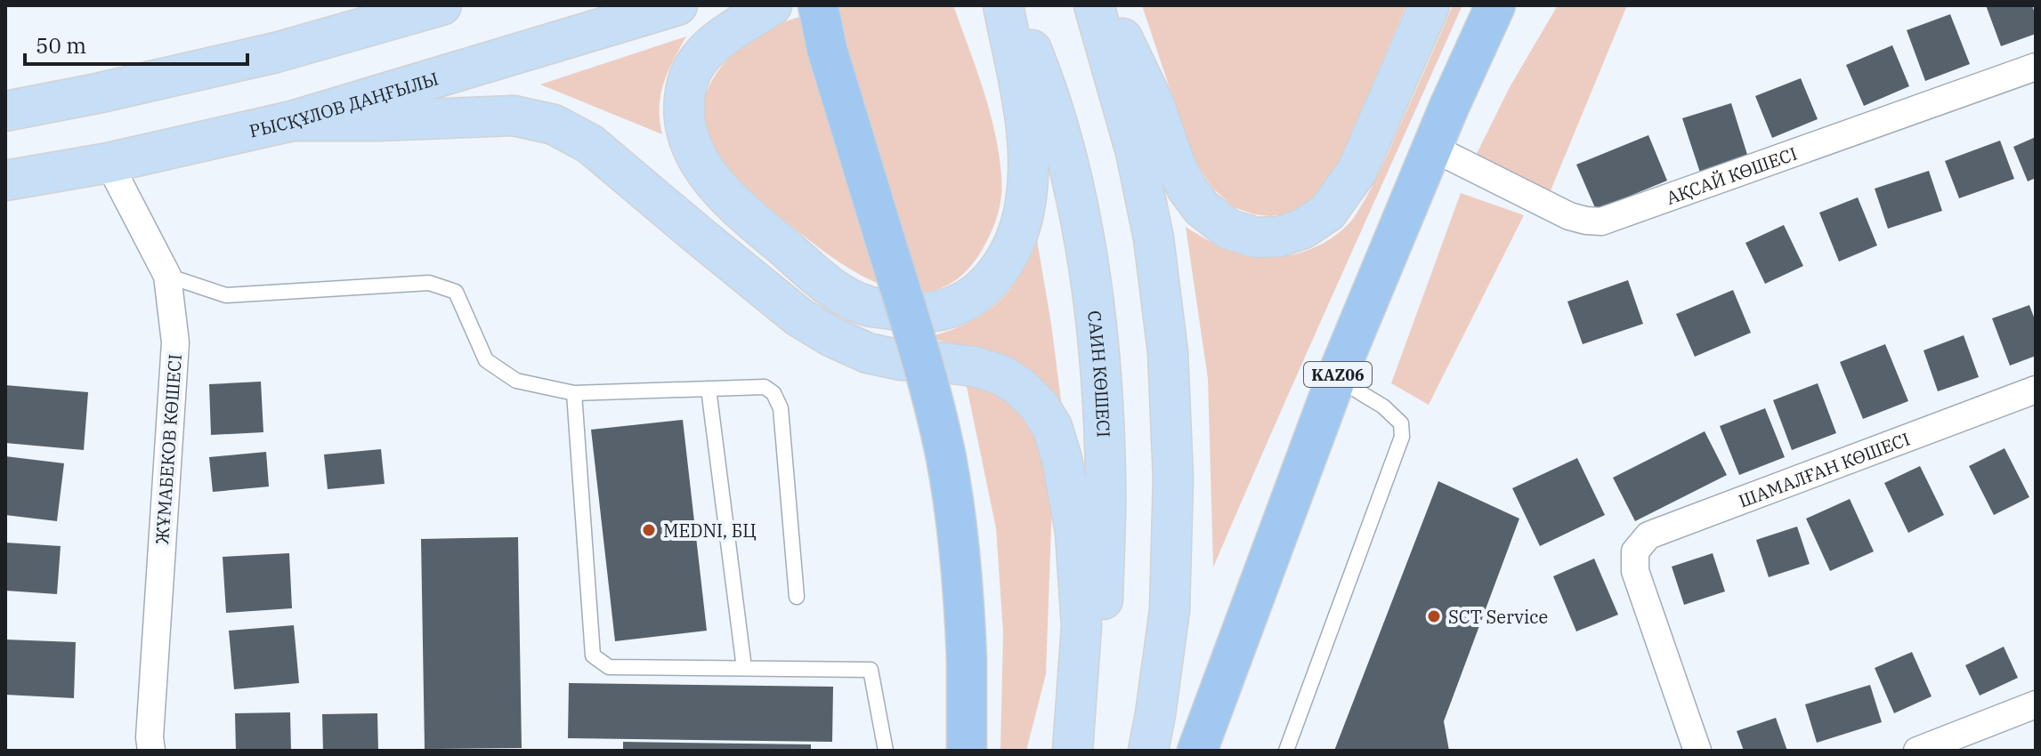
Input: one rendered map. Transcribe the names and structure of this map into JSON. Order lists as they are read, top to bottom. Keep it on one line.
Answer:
{"streets":{"highway":["KАZ06"],"main road":["РЫСҚҰЛОВ ДАҢҒЫЛЫ","САИН КӨШЕСІ"],"street":["АҚСАЙ КӨШЕСІ","ЖҰМАБЕКОВ КӨШЕСІ","ШАМАЛҒАН КӨШЕСІ"]},"crossings":[["РЫСҚҰЛОВ ДАҢҒЫЛЫ","ЖҰМАБЕКОВ КӨШЕСІ"],["АҚСАЙ КӨШЕСІ","KАZ06"]],"places":["MEDNI, БЦ","SCT Service"],"scale_bar":"50 m"}
